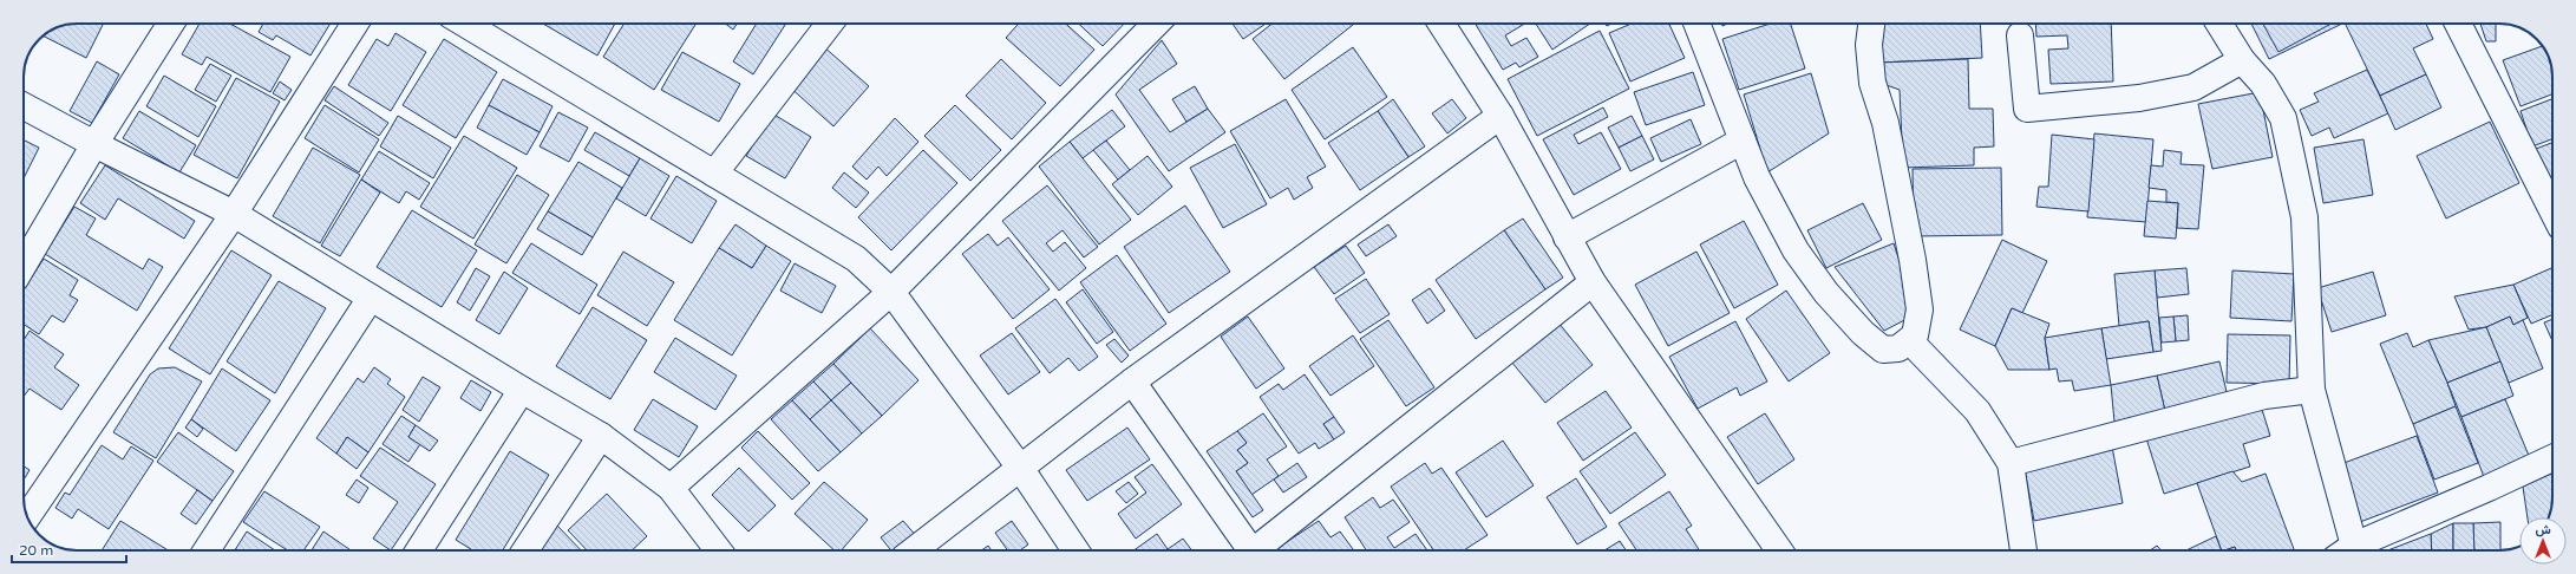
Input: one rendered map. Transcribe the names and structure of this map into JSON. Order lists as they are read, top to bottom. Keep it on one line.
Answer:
{"scale_bar":"20 m","north":"top"}
